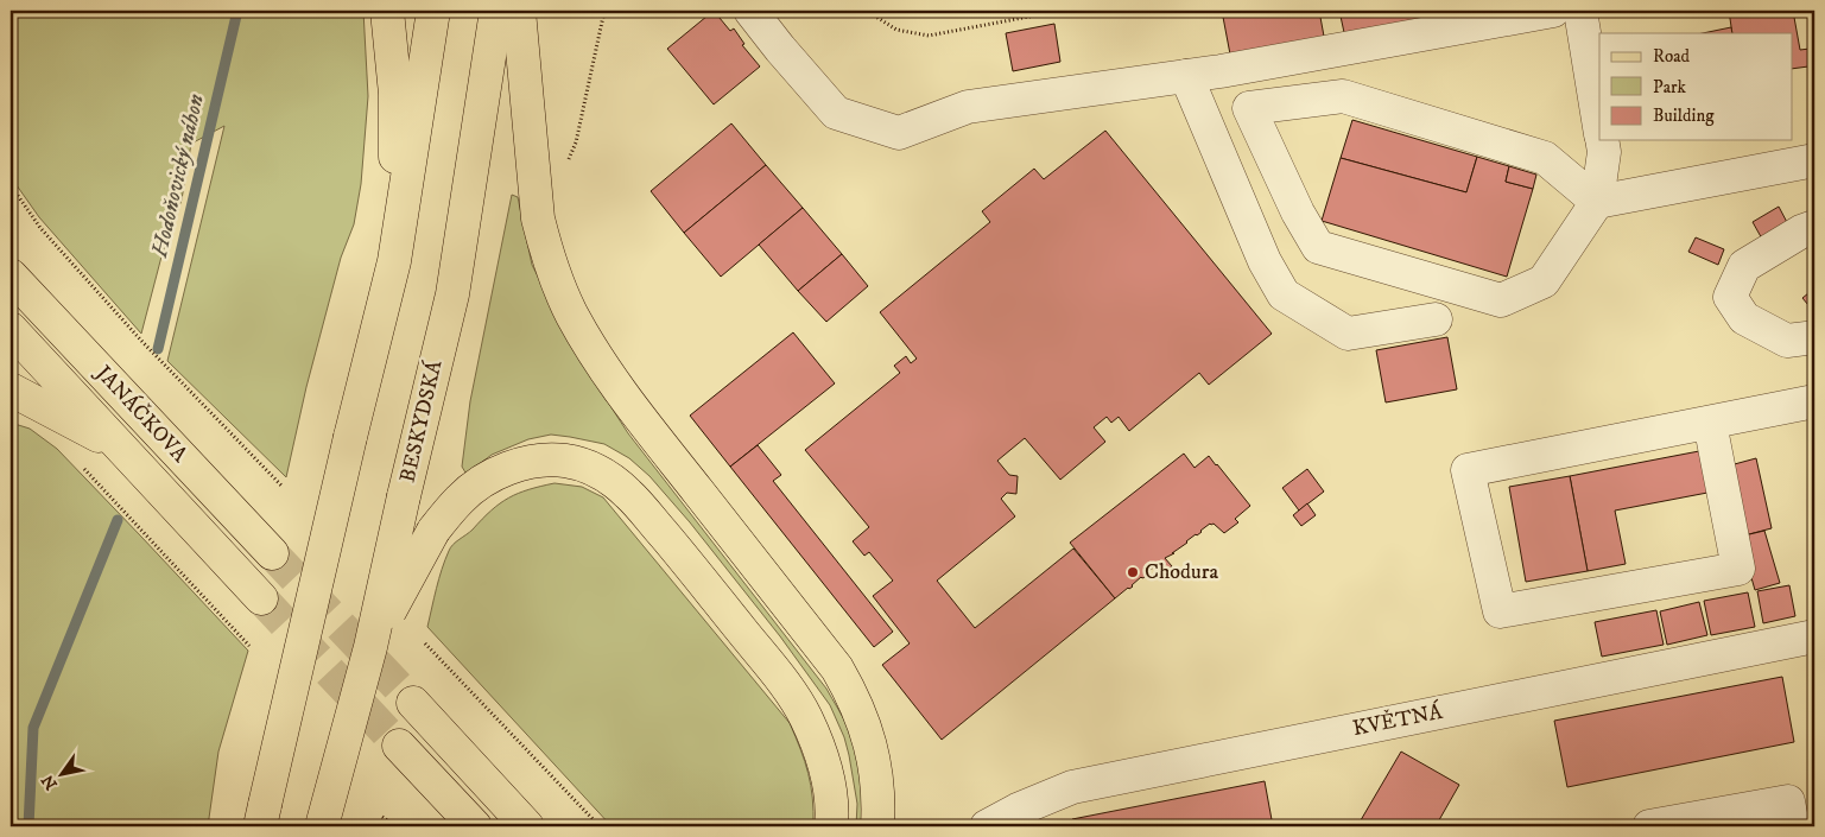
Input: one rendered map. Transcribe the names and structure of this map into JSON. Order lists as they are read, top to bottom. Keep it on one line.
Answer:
{"streets":{"main road":["JANÁČKOVA","BESKYDSKÁ"],"street":["KVĚTNÁ"]},"water":["Hodoňovický náhon"],"places":["Chodura"],"legend":["Road","Park","Building"],"north":"bottom left"}
